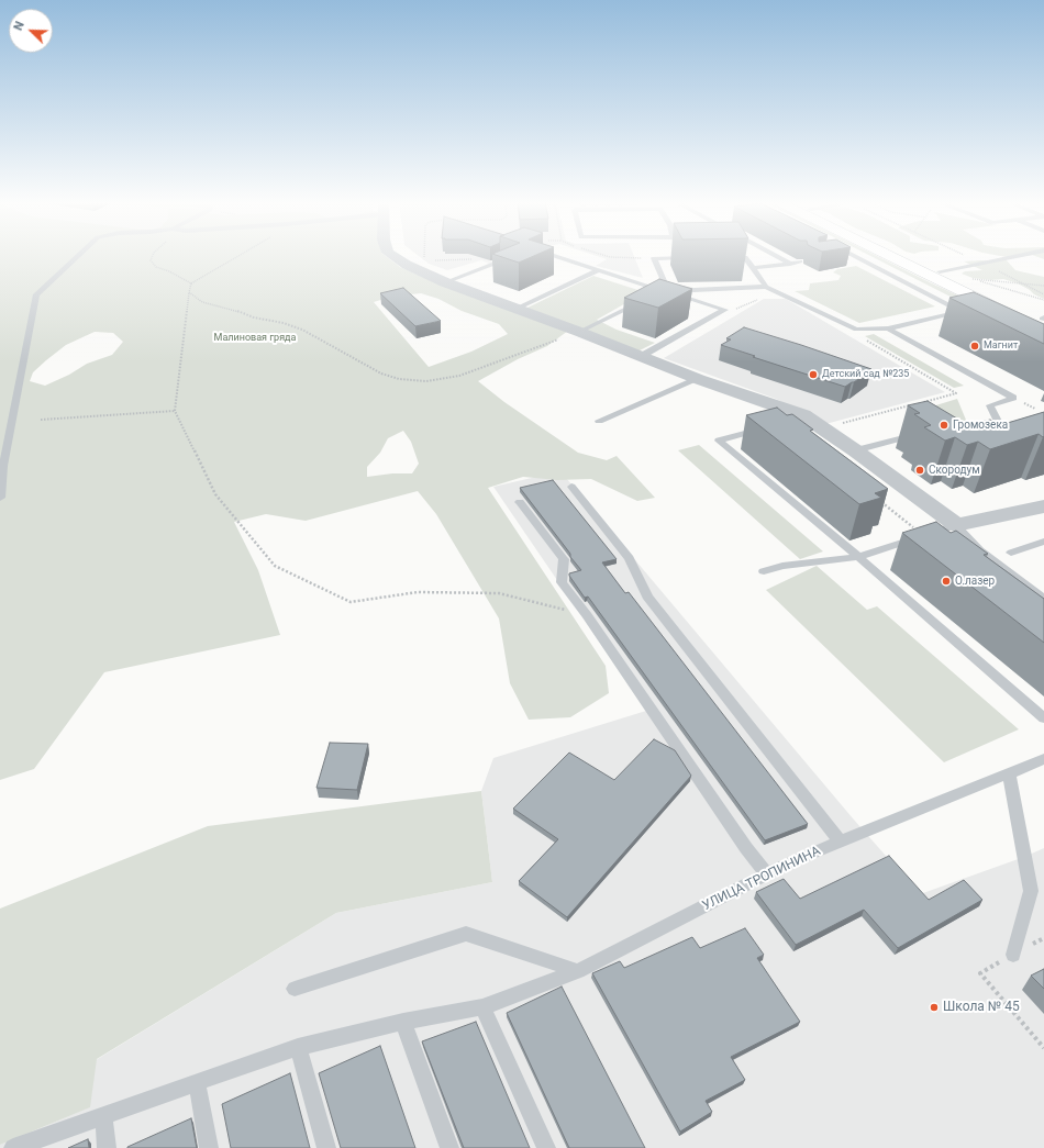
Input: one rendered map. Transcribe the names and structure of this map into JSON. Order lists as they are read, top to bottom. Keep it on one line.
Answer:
{"streets":{"lane":["УЛИЦА ТРОПИНИНА"]},"parks":["Малиновая гряда"],"places":["Магнит","Детский сад №235","Громозека","Скородум","О.лазер","Школа № 45"],"north":"top left"}
